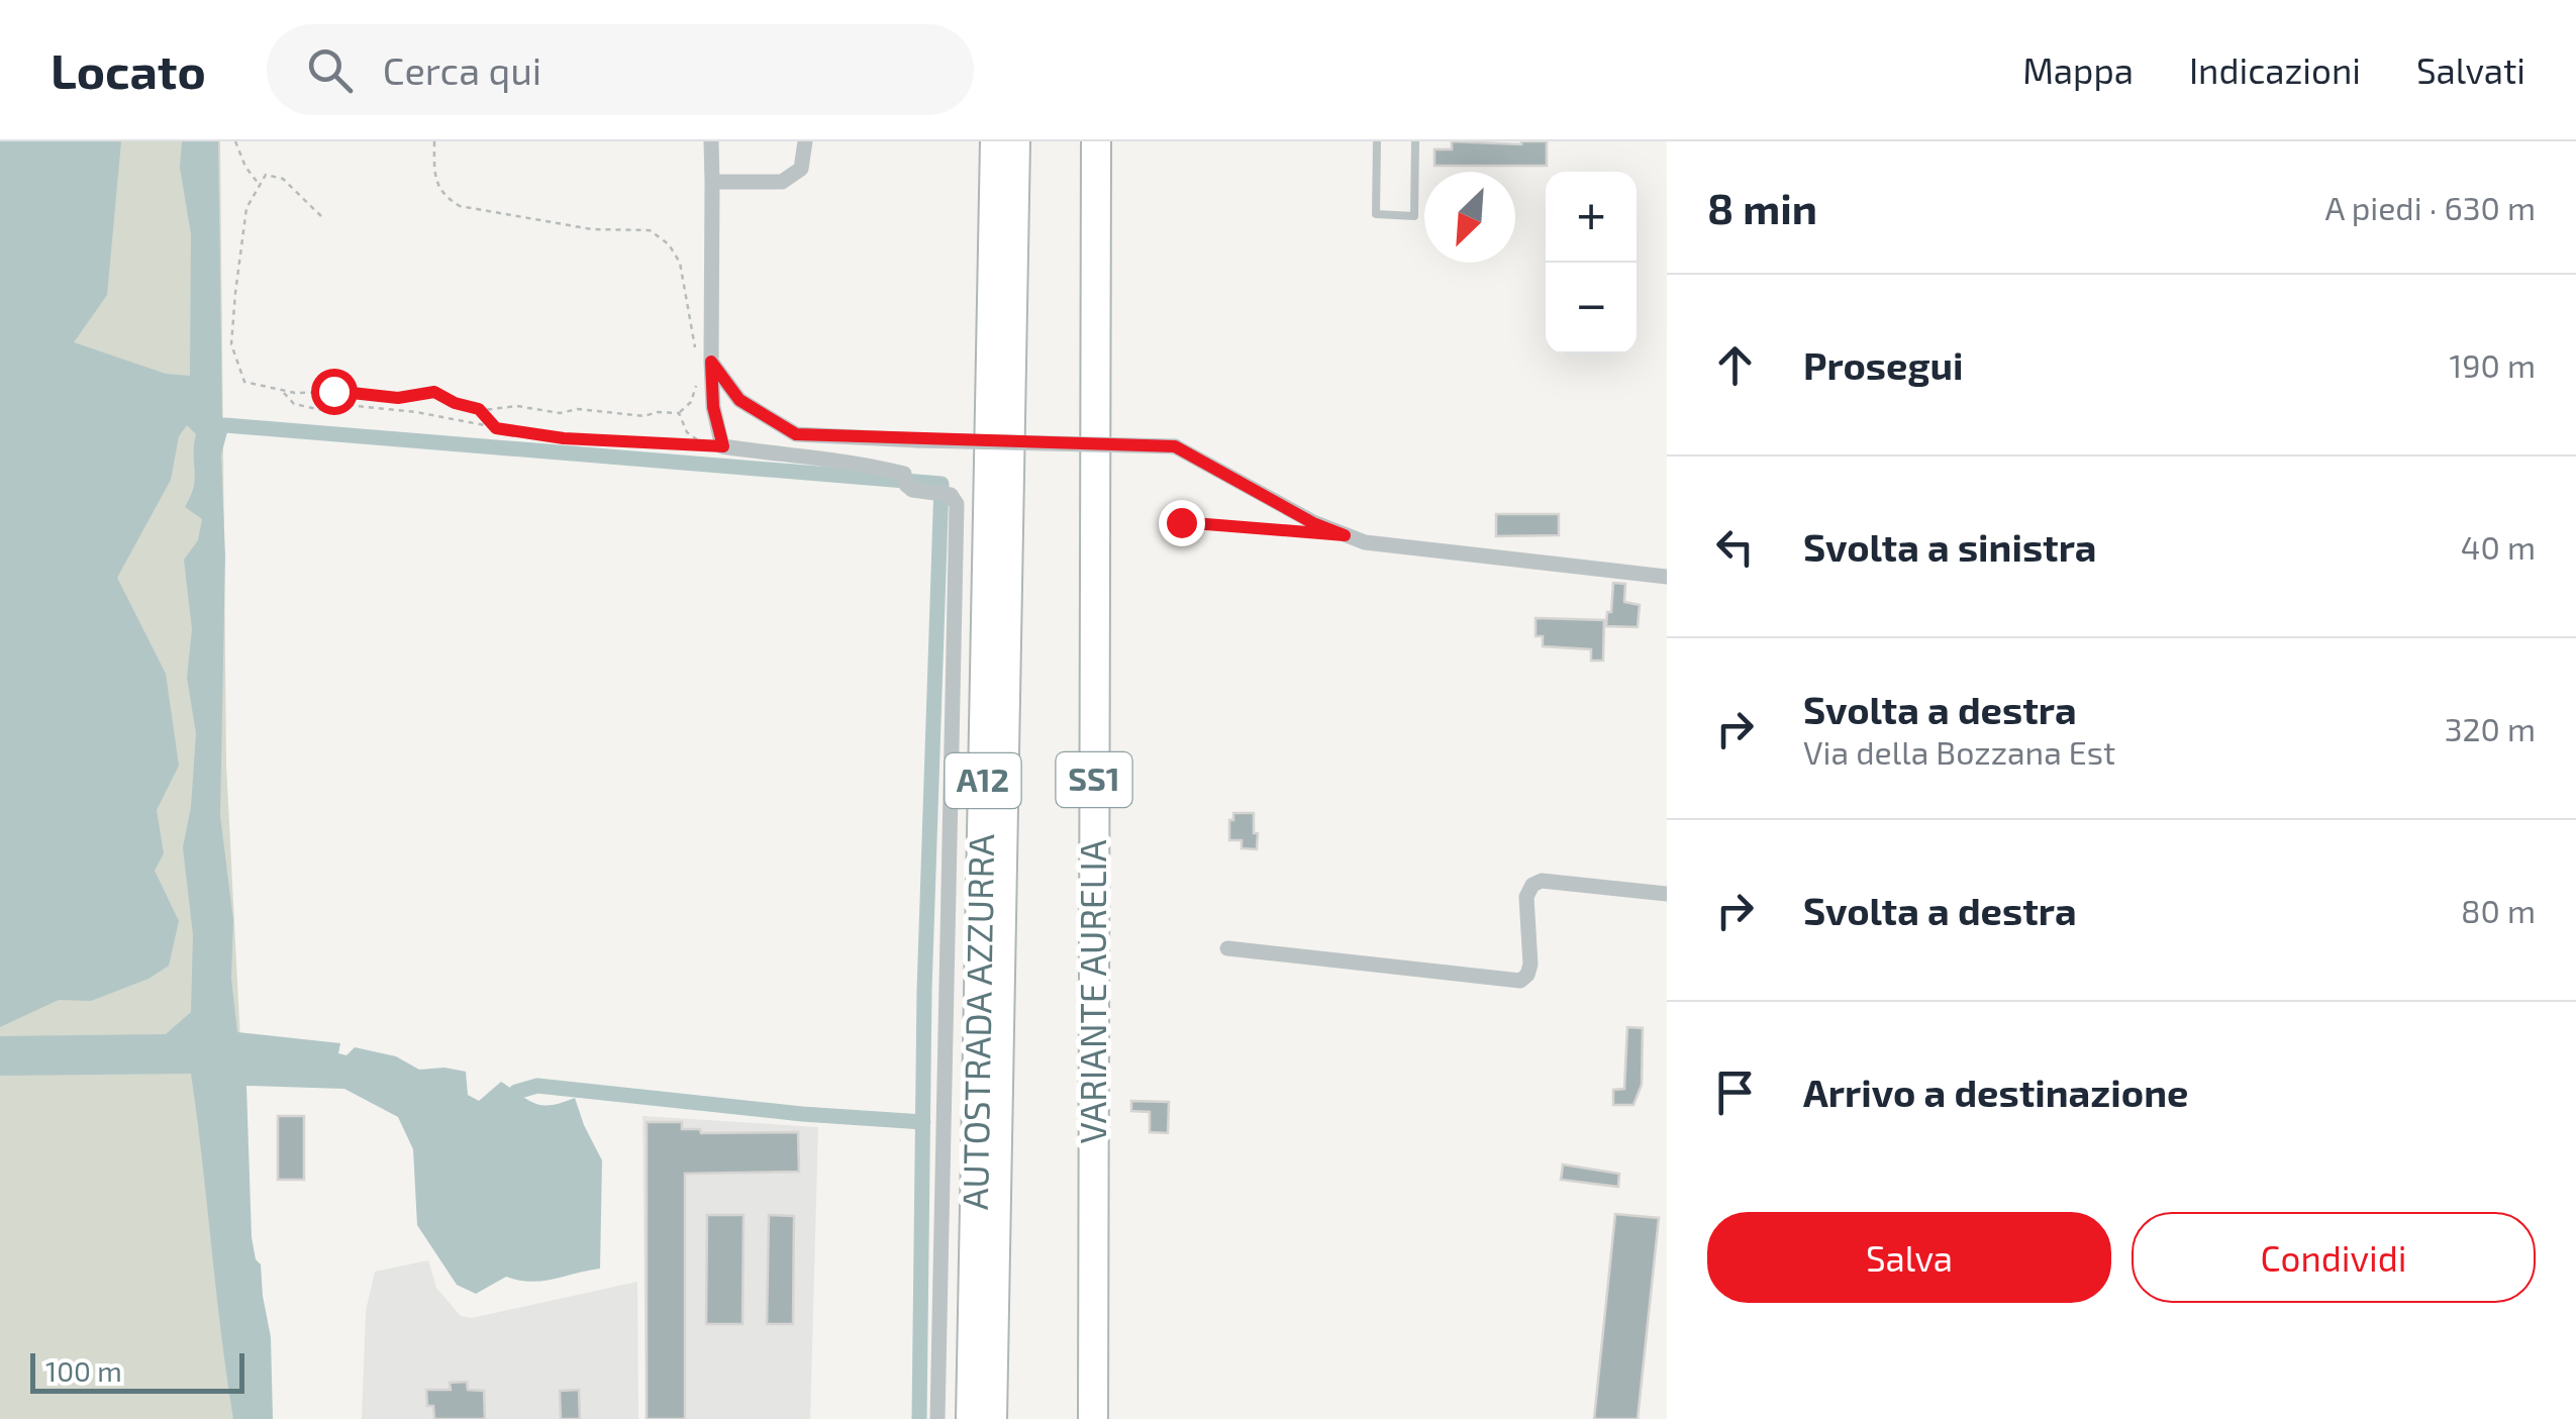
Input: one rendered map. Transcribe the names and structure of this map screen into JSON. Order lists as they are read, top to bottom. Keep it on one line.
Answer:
{"streets":{"highway":["SS1","A12","VARIANTE AURELIA","AUTOSTRADA AZZURRA"]},"scale_bar":"100 m","north":"bottom left","page":{"header":"Locato","search":"Cerca qui","nav":["Mappa","Indicazioni","Salvati"],"heading":["8 min","A piedi · 630 m"],"map_buttons":["+","−"],"list":[["Prosegui","190 m"],["Svolta a sinistra","40 m"],["Svolta a destra","Via della Bozzana Est","320 m"],["Svolta a destra","80 m"],"Arrivo a destinazione"],"buttons":["Salva","Condividi"],"scale":"100 m"}}
